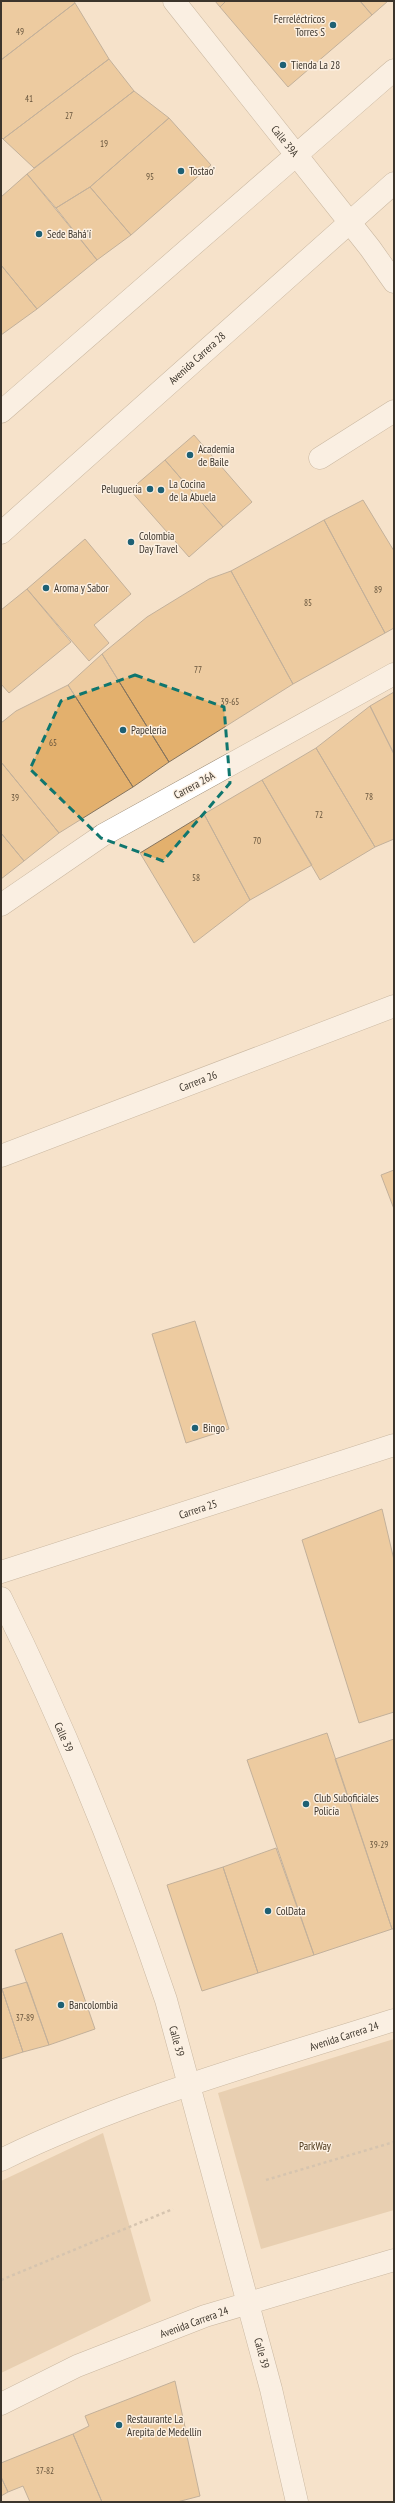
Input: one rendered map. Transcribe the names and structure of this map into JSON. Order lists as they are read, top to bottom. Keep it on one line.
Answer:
{"streets":{"street":["Calle 39A","Avenida Carrera 28","Carrera 26A","Carrera 26","Carrera 25","Calle 39","Avenida Carrera 24"]},"crossings":[["Calle 39A","Avenida Carrera 28"],["Calle 39","Avenida Carrera 24"]],"parks":["ParkWay"],"places":["Ferreléctricos Torres S","Tienda La 28","Tostao’","Sede Bahá'í","Academia de Baile","Pelugueria","La Cocina de la Abuela","Colombia Day Travel","Aroma y Sabor","Papeleria","Bingo","Club Suboficiales Policía","ColData","Bancolombia","Restaurante La Arepita de Medellín"],"house_numbers":["49","41","27","19","95","89","85","77","39-65","65","78","39","72","70","58","39-29","37-89","37-82"]}
